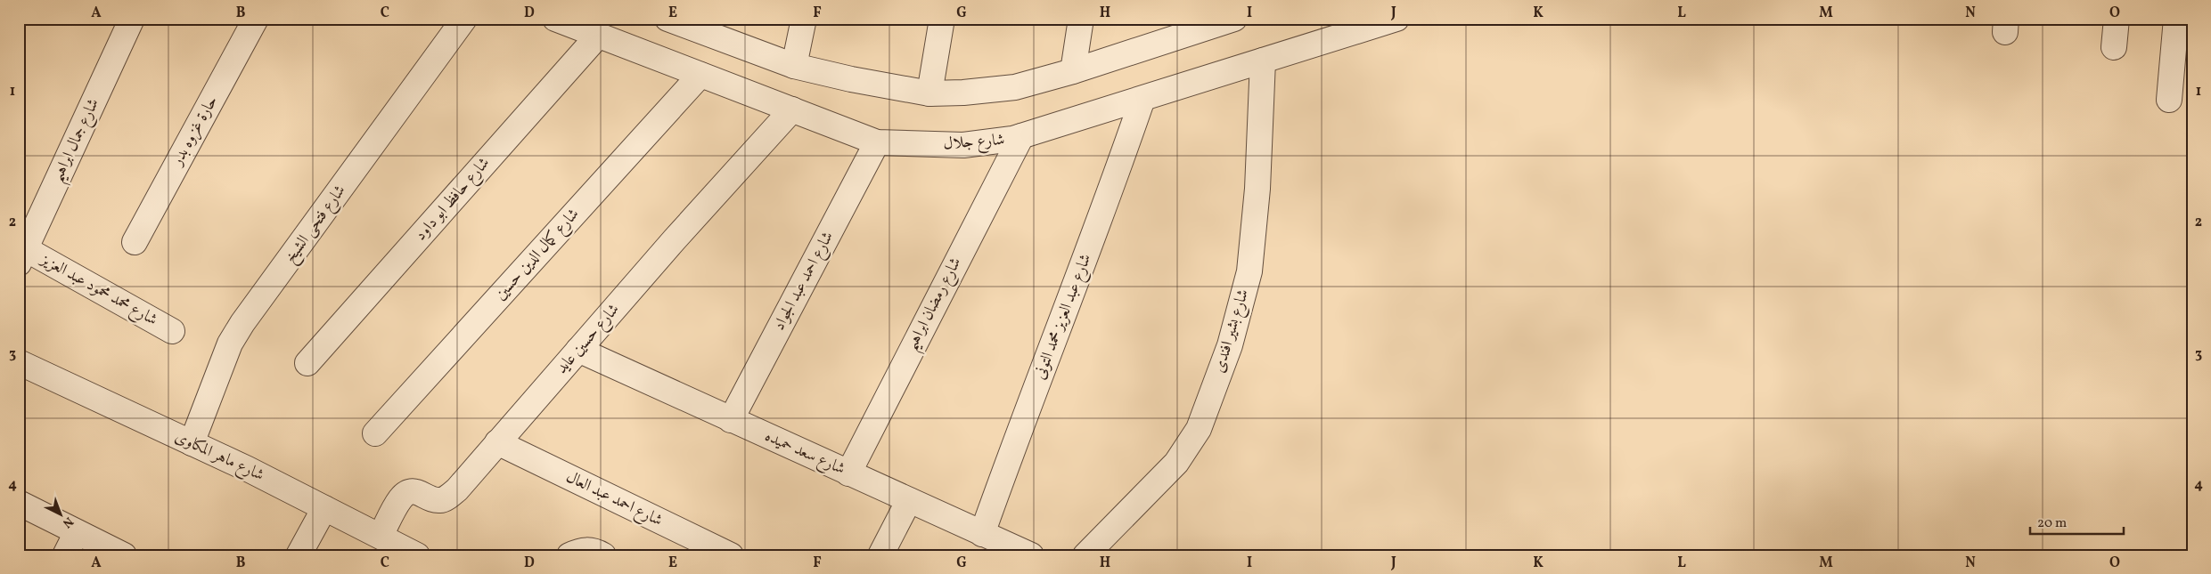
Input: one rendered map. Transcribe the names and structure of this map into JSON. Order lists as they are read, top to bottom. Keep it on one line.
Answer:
{"streets":{"street":["حارة غزوه بدر","شارع جمال ابراهيم","شارع جلال","شارع حافظ ابو داود","شارع فتحى الشيخ","شارع كمال الدين حسين","شارع احمد عبد الجواد","شارع محمد محمود عبد العزيز","شارع رمضان ابراهيم","شارع عبد العزيز محمد التونى","شارع بشير افندى","شارع حسين عايد","شارع سعد حميده","شارع ماهر المكاوى","شارع احمد عبد العال"]},"crossings":[["شارع جمال ابراهيم","شارع محمد محمود عبد العزيز"],["شارع جلال","شارع حافظ ابو داود"],["شارع جلال","شارع كمال الدين حسين"],["شارع جلال","شارع احمد عبد الجواد"],["شارع جلال","شارع رمضان ابراهيم"],["شارع جلال","شارع عبد العزيز محمد التونى"],["شارع جلال","شارع بشير افندى"],["شارع جلال","شارع حسين عايد"],["شارع فتحى الشيخ","شارع ماهر المكاوى"],["شارع احمد عبد الجواد","شارع سعد حميده"],["شارع رمضان ابراهيم","شارع سعد حميده"],["شارع عبد العزيز محمد التونى","شارع سعد حميده"],["شارع حسين عايد","شارع سعد حميده"],["شارع حسين عايد","شارع ماهر المكاوى"],["شارع حسين عايد","شارع احمد عبد العال"]],"scale_bar":"20 m","north":"bottom right","grid":{"columns":["A","B","C","D","E","F","G","H","I","J","K","L","M","N","O"],"rows":["1","2","3","4"]}}
